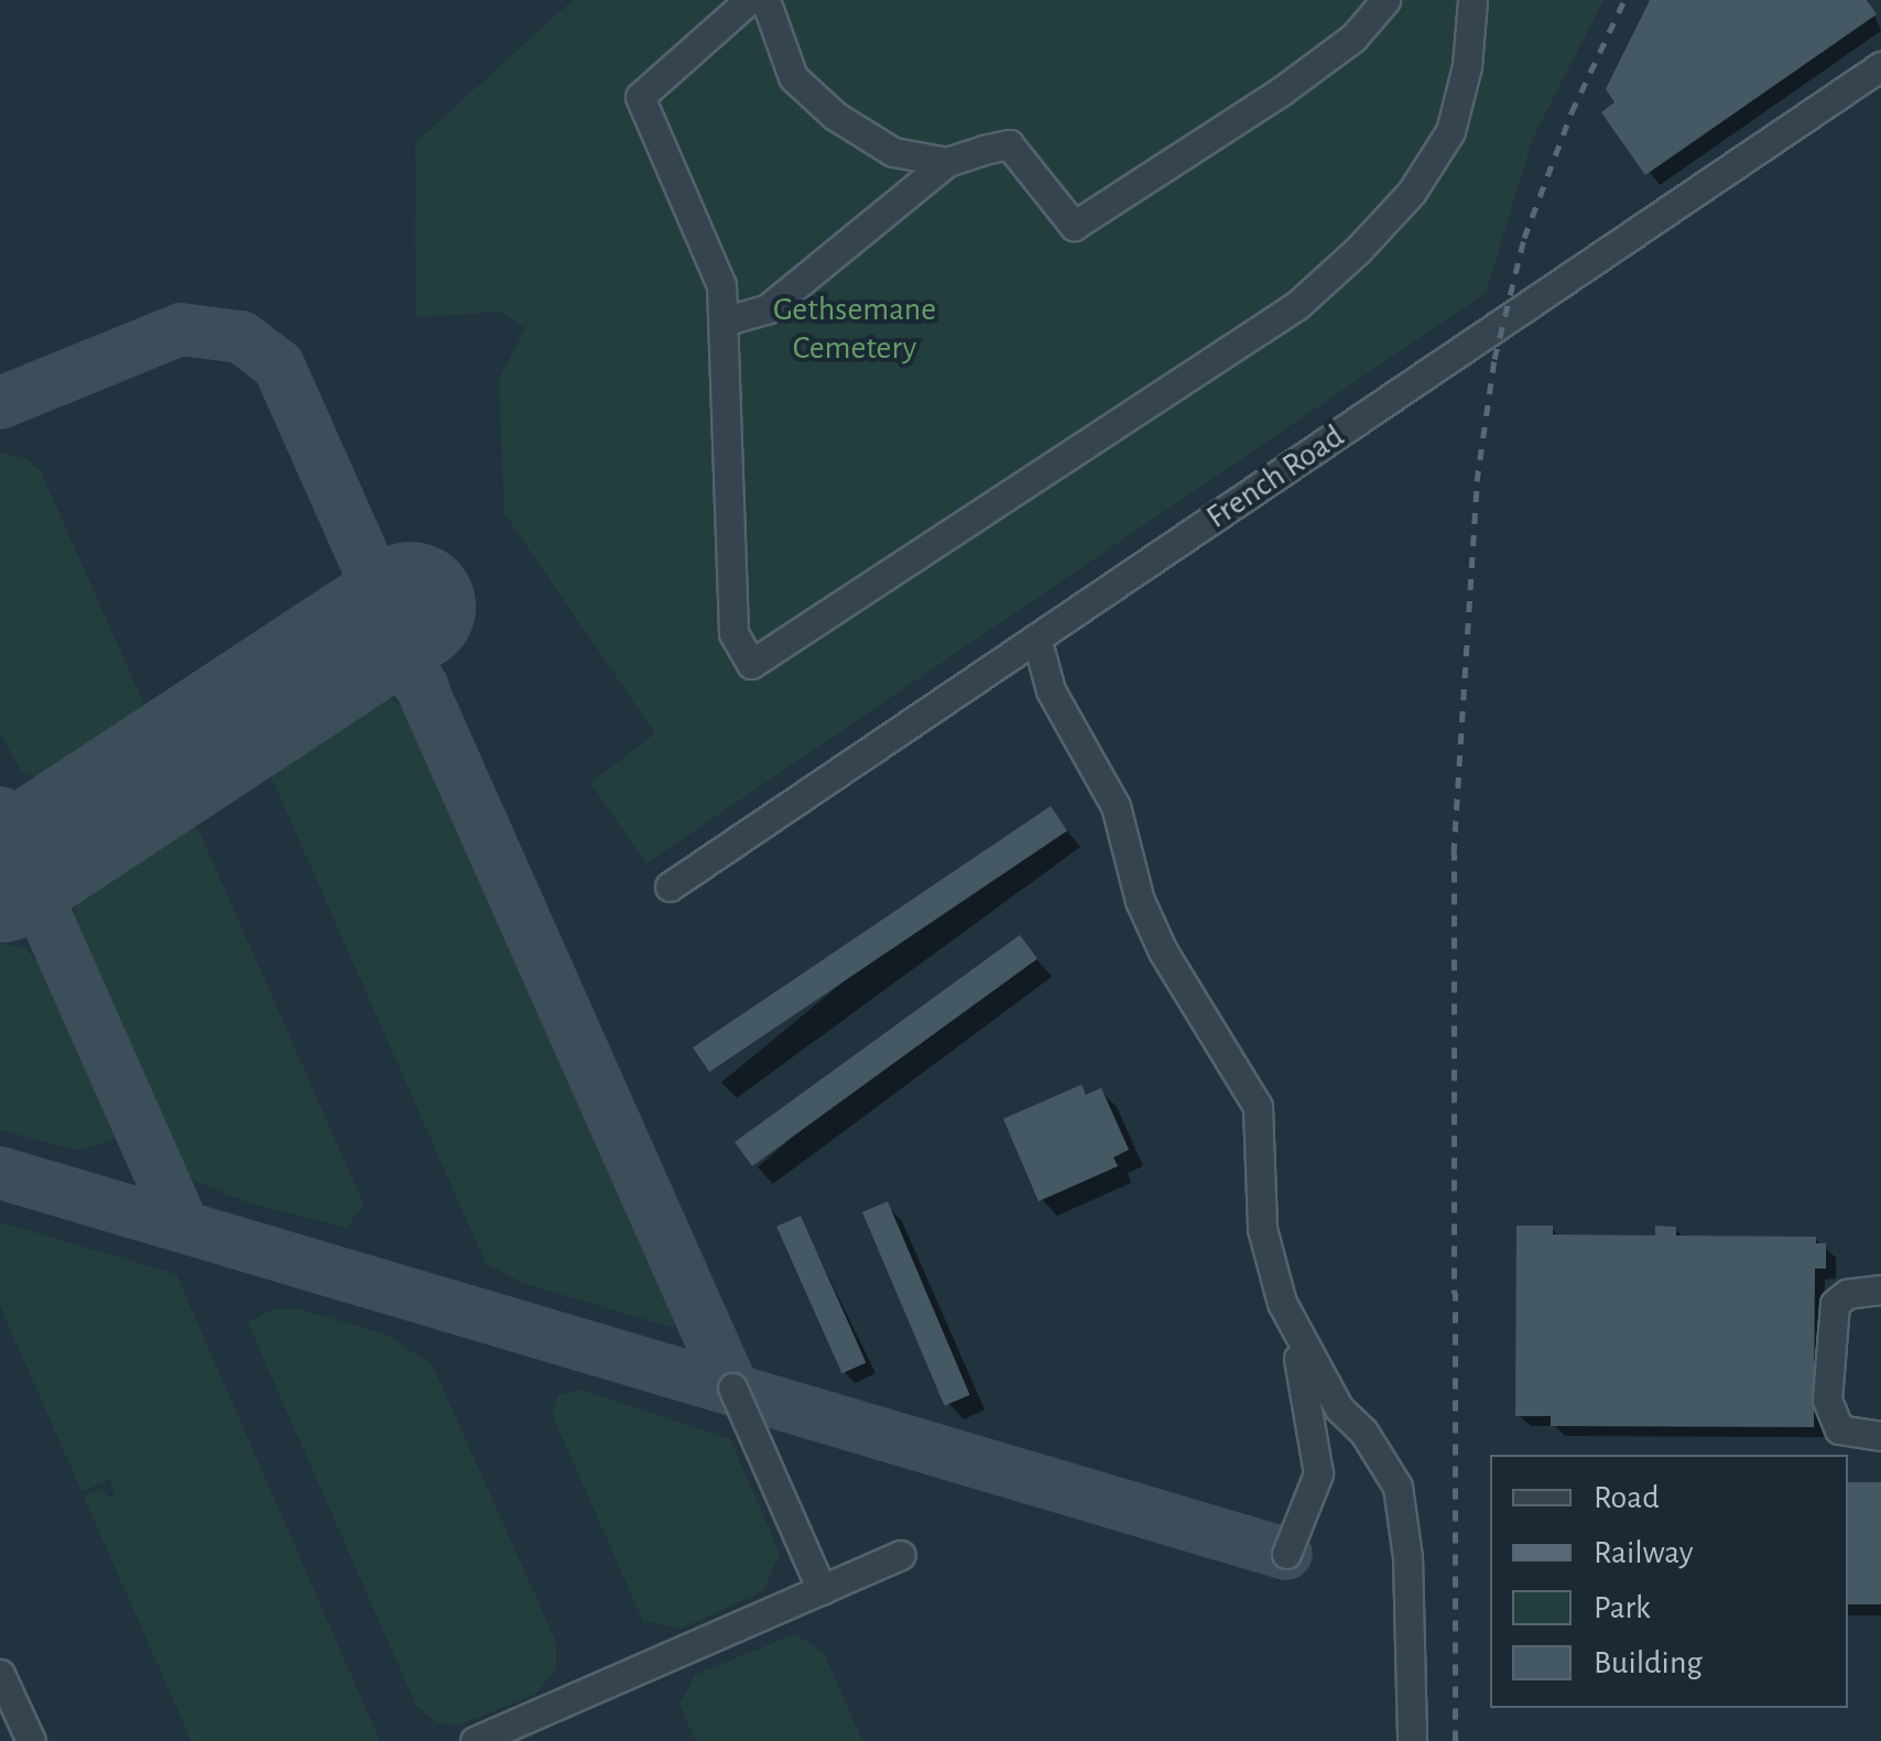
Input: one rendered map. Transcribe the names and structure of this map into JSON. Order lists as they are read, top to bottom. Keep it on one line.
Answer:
{"streets":{"street":["French Road"]},"parks":["Gethsemane Cemetery"],"legend":["Road","Railway","Park","Building"]}
